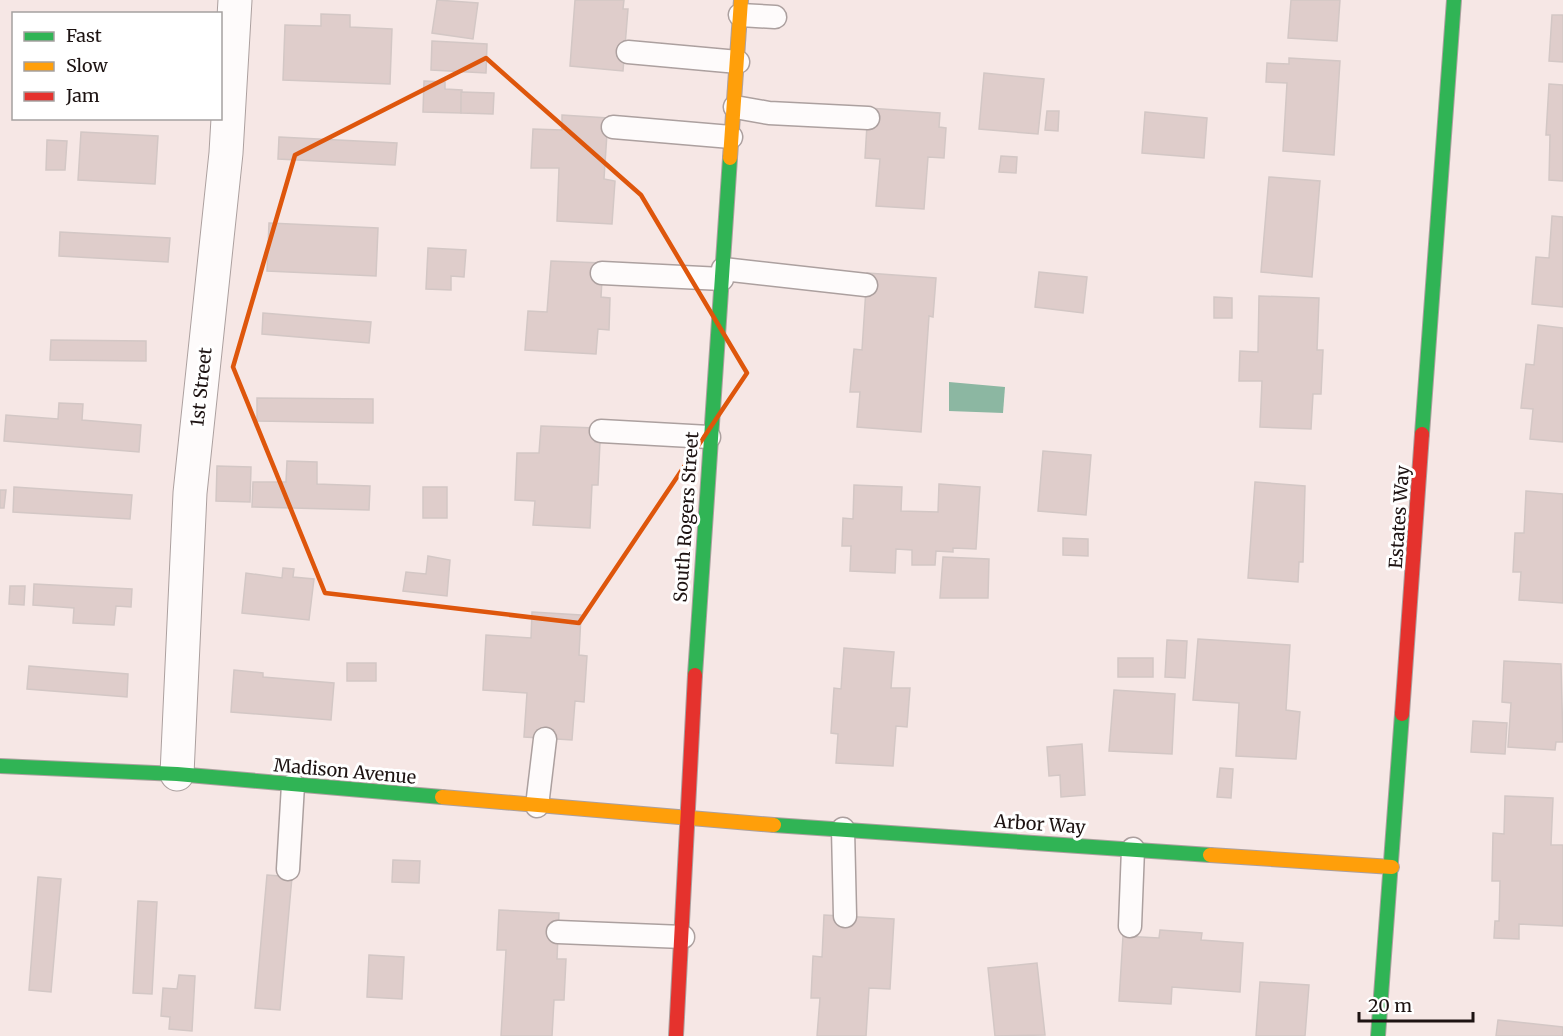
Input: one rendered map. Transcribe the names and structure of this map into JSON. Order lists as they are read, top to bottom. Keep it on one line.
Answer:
{"streets":{"street":["1st Street","South Rogers Street","Estates Way","Madison Avenue","Arbor Way"]},"crossings":[["1st Street","Madison Avenue"],["South Rogers Street","Madison Avenue"],["South Rogers Street","Arbor Way"],["Estates Way","Arbor Way"],["Madison Avenue","Arbor Way"]],"legend":["Fast","Slow","Jam"],"scale_bar":"20 m"}
